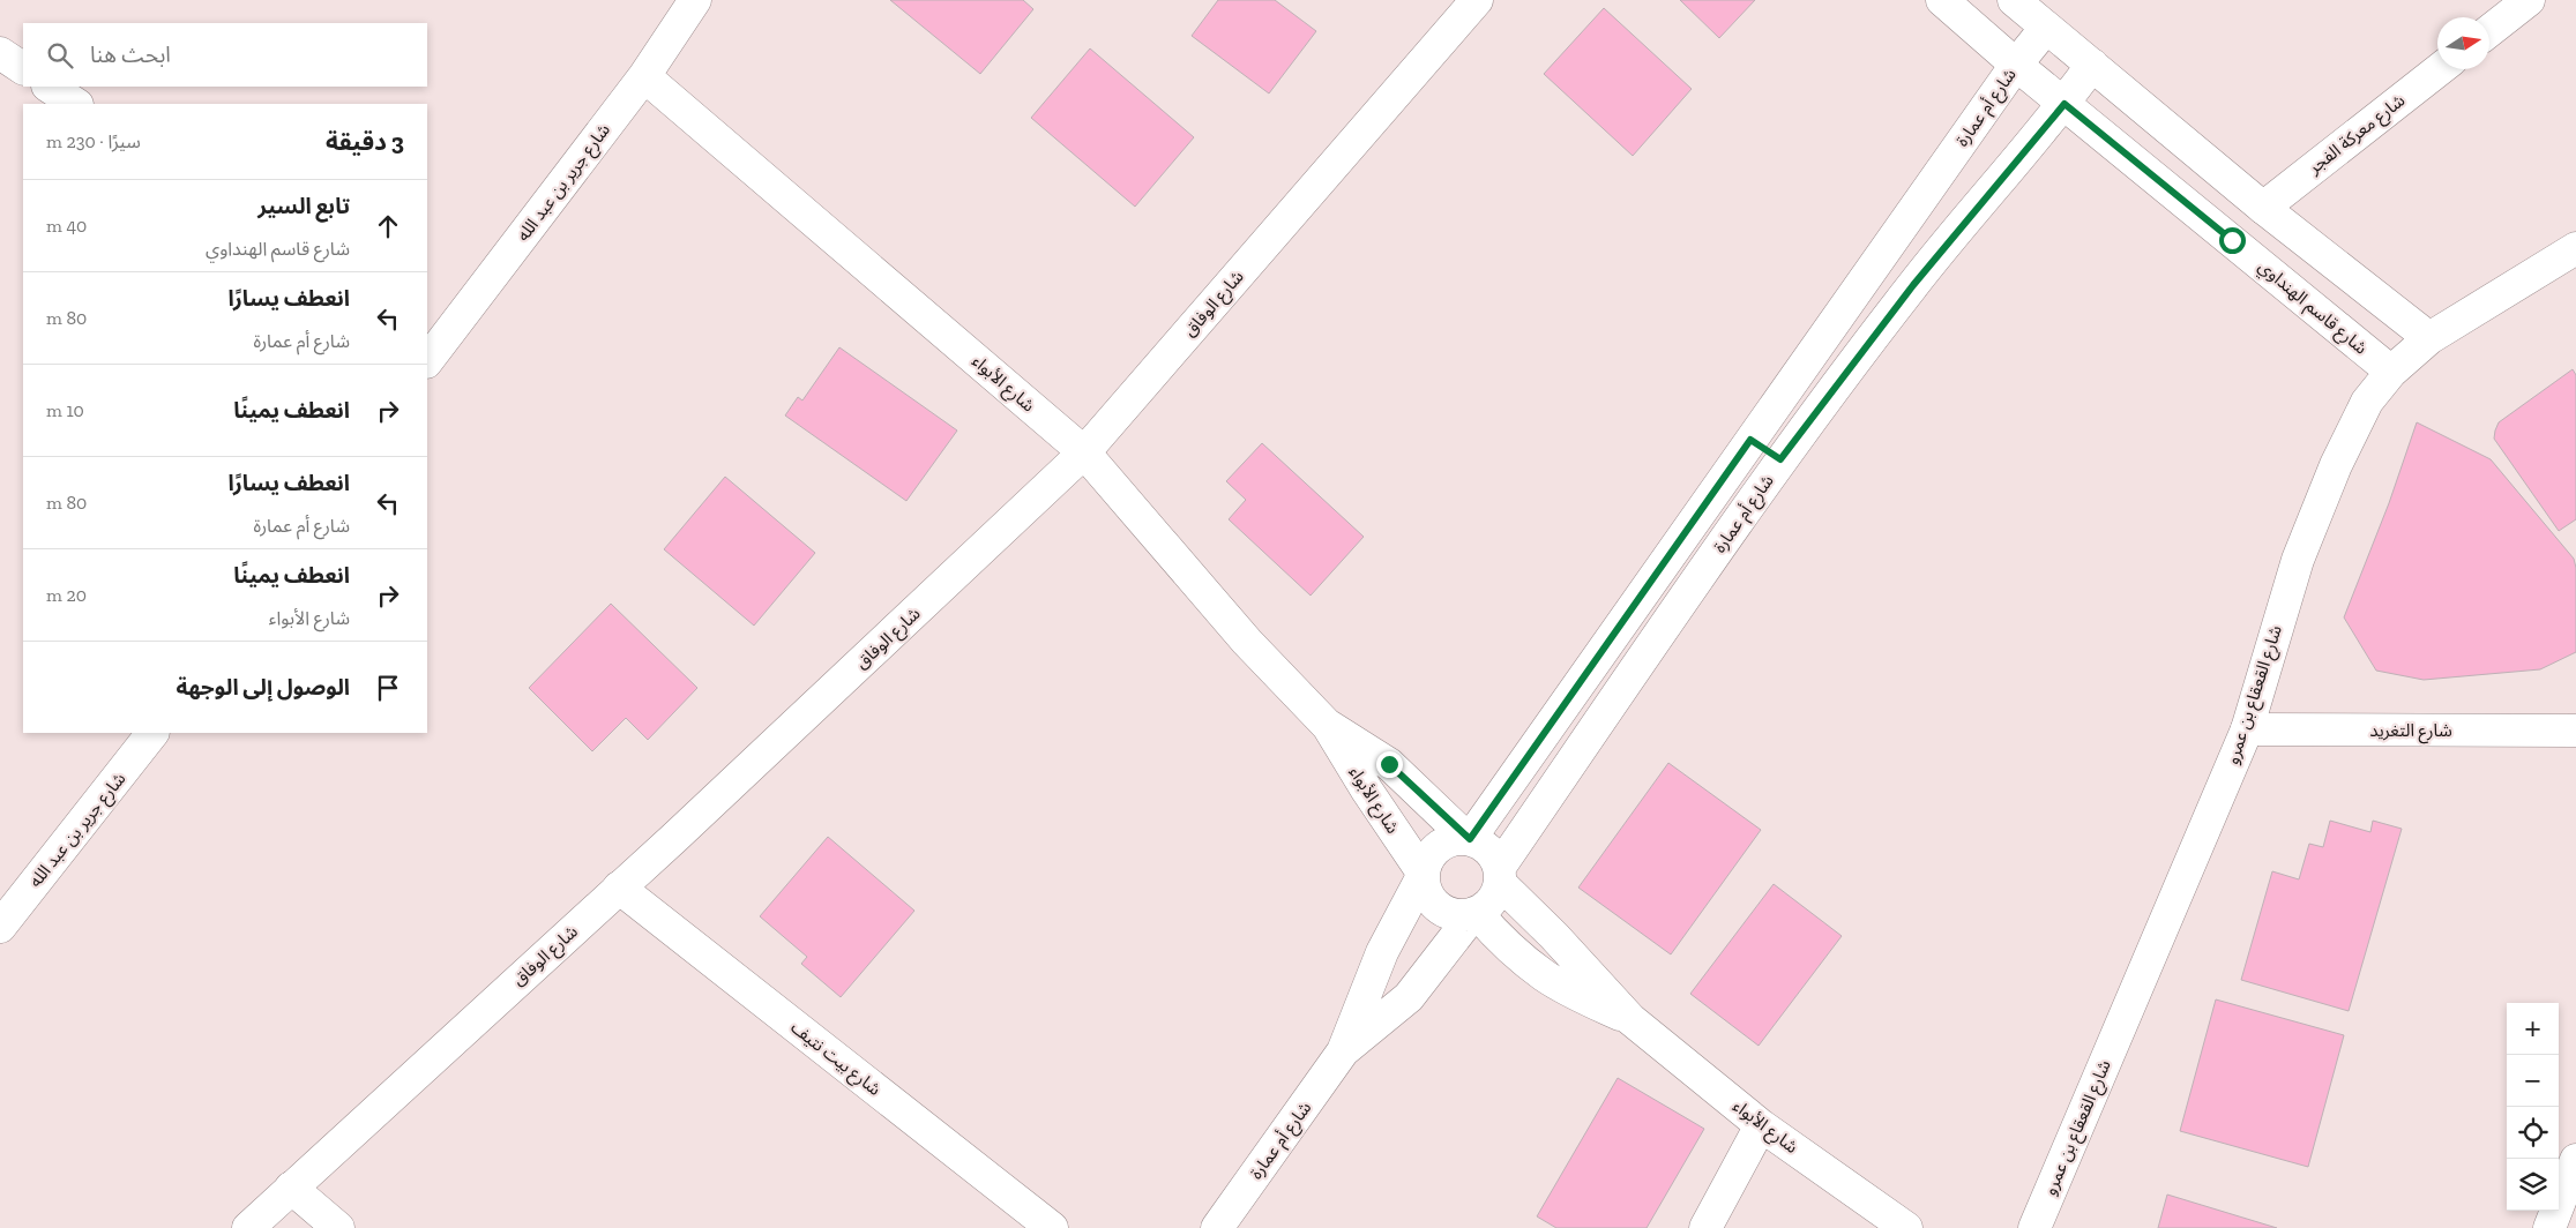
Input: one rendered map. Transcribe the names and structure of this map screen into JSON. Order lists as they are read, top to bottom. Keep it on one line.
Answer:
{"streets":{"street":["شارع أم عمارة","شارع معركة الفجر","شارع جرير بن عبد الله","شارع الوفاق","شارع قاسم الهنداوي","شارع الأبواء","شارع القعقاع بن عمرو","شارع التغريد","شارع بيت نتيف"]},"crossings":[["شارع أم عمارة","شارع قاسم الهنداوي"],["شارع أم عمارة","شارع الأبواء"],["شارع جرير بن عبد الله","شارع الأبواء"],["شارع الوفاق","شارع الأبواء"],["شارع الوفاق","شارع بيت نتيف"],["شارع قاسم الهنداوي","شارع القعقاع بن عمرو"],["شارع القعقاع بن عمرو","شارع التغريد"]],"north":"right","page":{"search":"ابحث هنا","heading":["3 دقيقة","سيرًا · 230 m"],"list":[["تابع السير","شارع قاسم الهنداوي","40 m"],["انعطف يسارًا","شارع أم عمارة","80 m"],["انعطف يمينًا","10 m"],["انعطف يسارًا","شارع أم عمارة","80 m"],["انعطف يمينًا","شارع الأبواء","20 m"],"الوصول إلى الوجهة"],"map_buttons":["+","−"]}}
